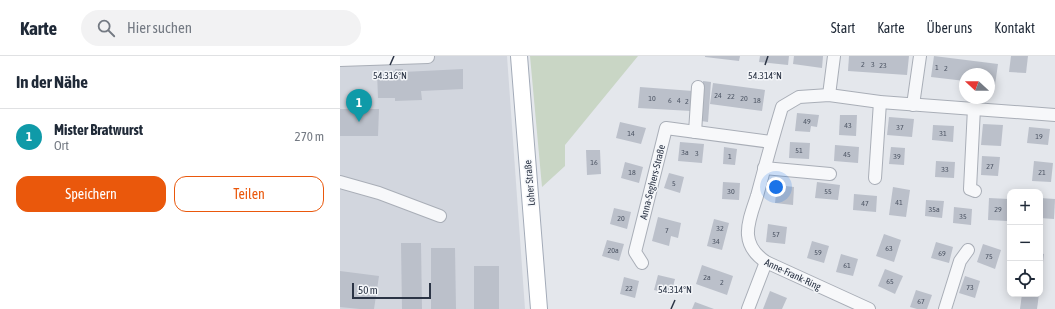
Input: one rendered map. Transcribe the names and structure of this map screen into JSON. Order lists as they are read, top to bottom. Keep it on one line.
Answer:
{"streets":{"main road":["Loher Straße"],"street":["Anna-Seghers-Straße","Anne-Frank-Ring"]},"crossings":[["Anna-Seghers-Straße","Anne-Frank-Ring"]],"house_numbers":["2","3","23","1","2","24","22","10","20","6","4","18","2","49","43","37","14","31","19","51","3a","3","45","1","39","16","27","33","18","21","5","30","55","41","47","35a","29","35","20","32","7","57","34","63","20a","59","69","75","61","2a","65","2","73","22","67"],"scale_bar":"50 m","north":"left","page":{"header":"Karte","search":"Hier suchen","nav":["Start","Karte","Über uns","Kontakt"],"heading":"In der Nähe","pins":"1","list":[{"mark":"1","name":"Mister Bratwurst","note":"Ort","value":"270 m"}],"buttons":["Speichern","Teilen"],"map_buttons":["+","−"],"scale":"50 m"},"coordinates":["54.316°N","54.314°N"]}
